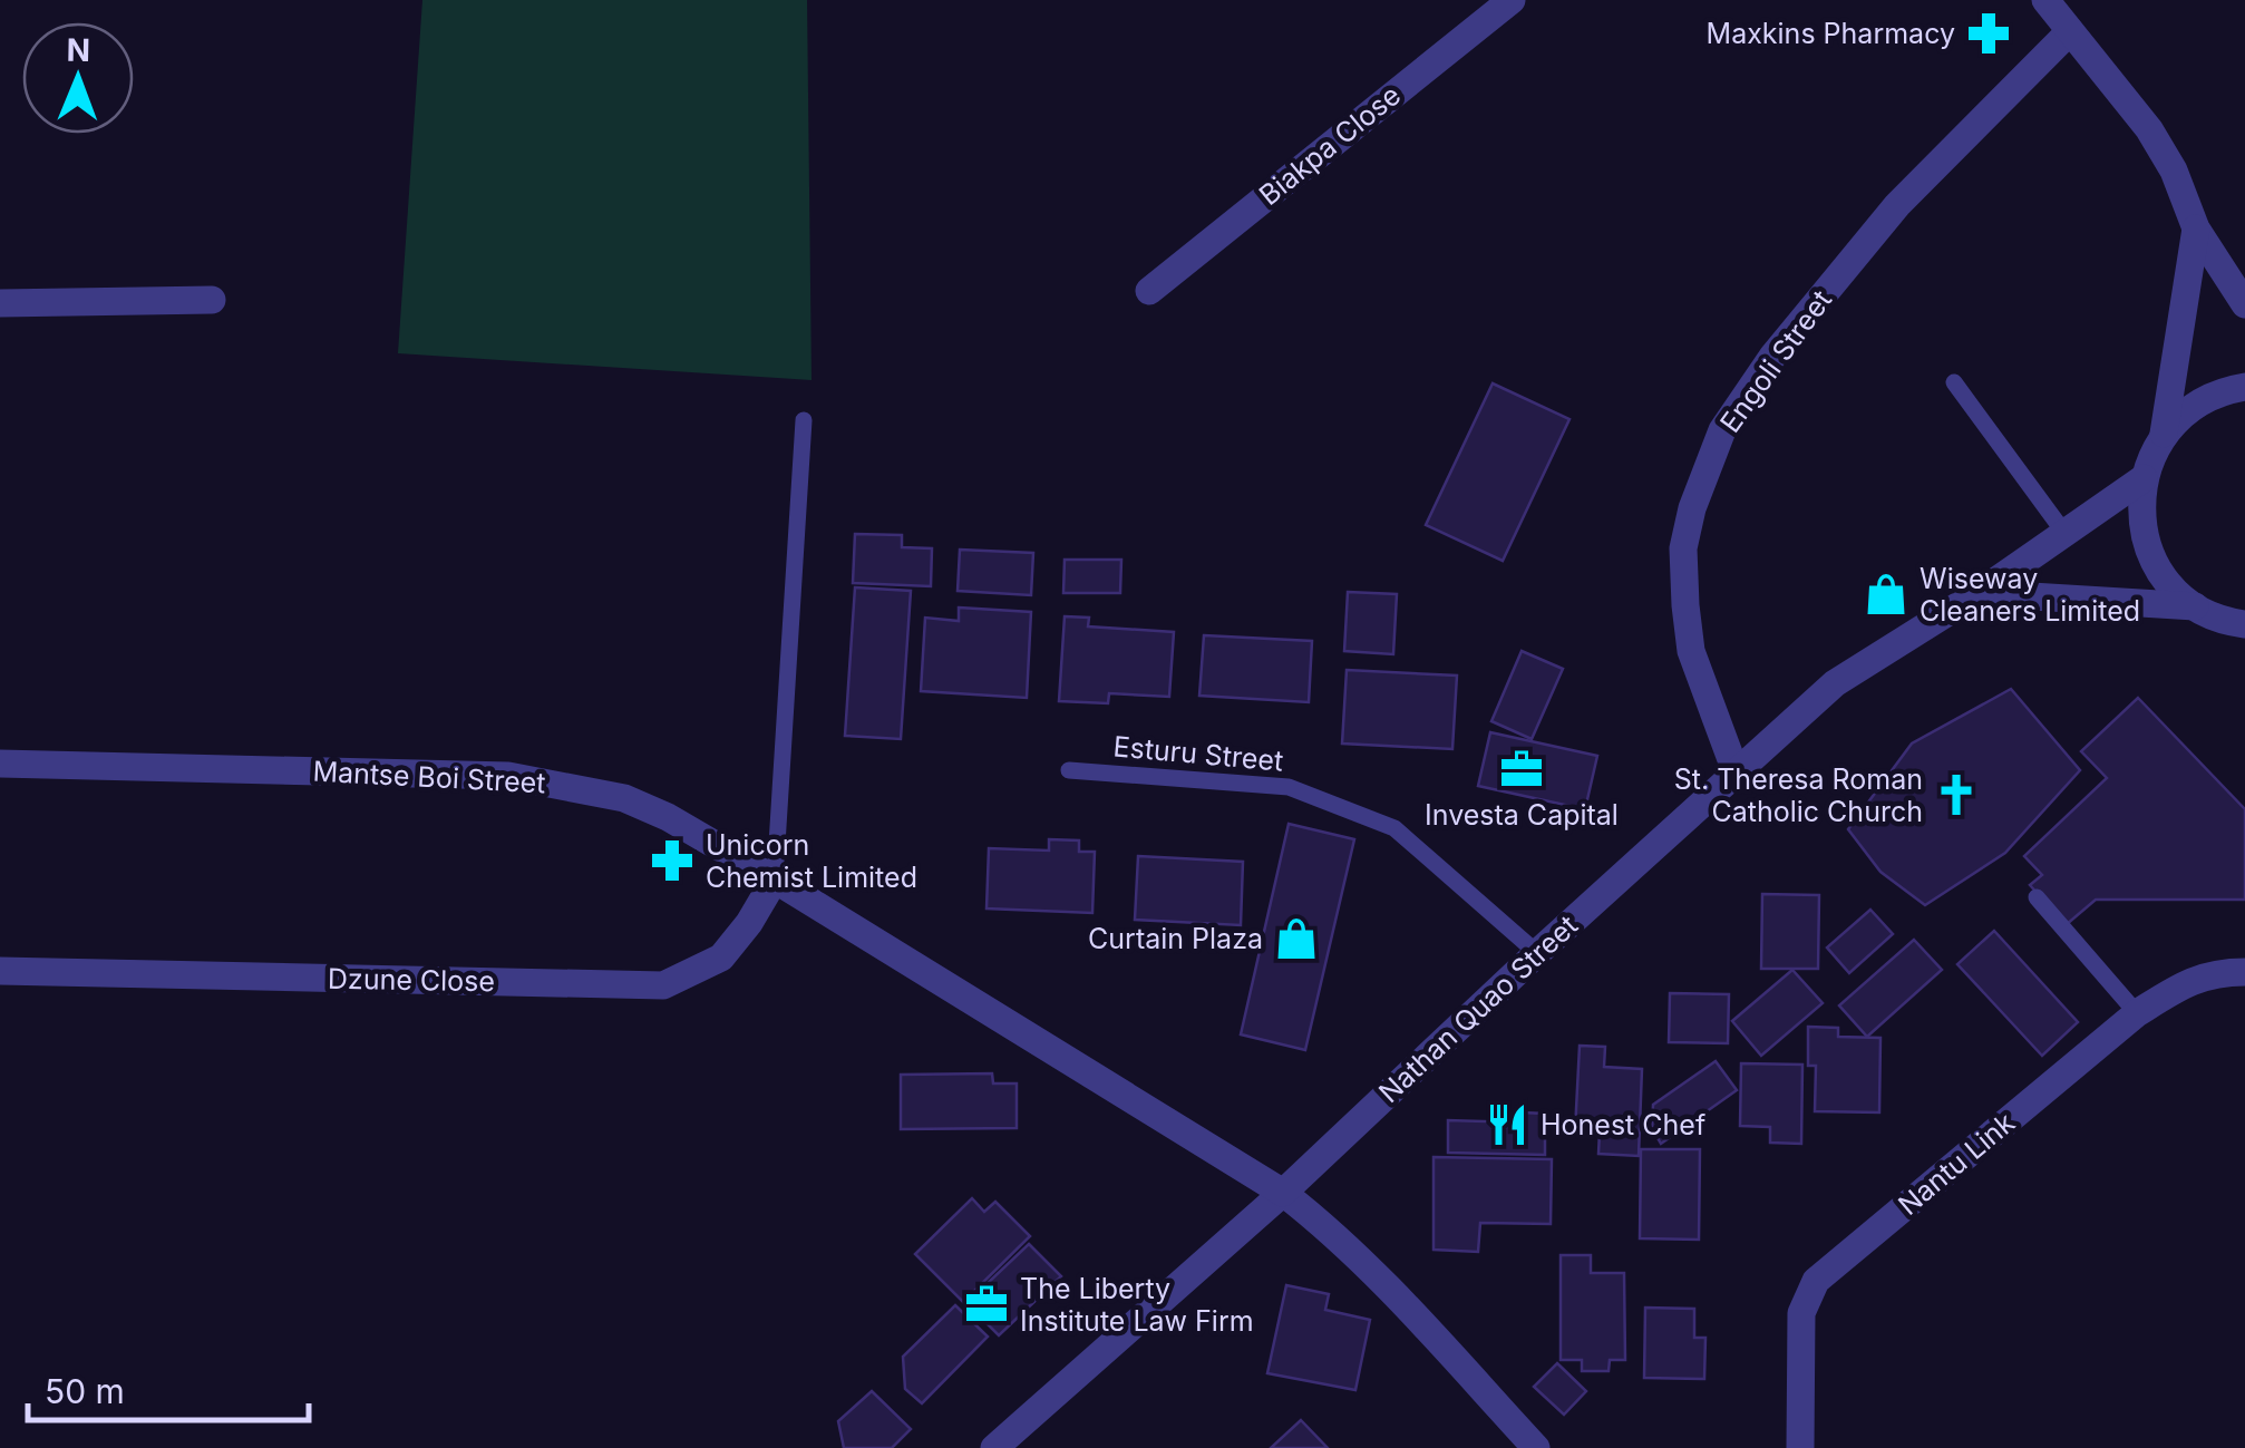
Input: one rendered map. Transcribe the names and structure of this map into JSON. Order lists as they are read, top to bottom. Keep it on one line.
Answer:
{"streets":{"street":["Biakpa Close","Engoli Street","Mantse Boi Street","Dzune Close","Nathan Quao Street","Nantu Link"],"lane":["Esturu Street"]},"crossings":[["Engoli Street","Nathan Quao Street"],["Esturu Street","Nathan Quao Street"],["Mantse Boi Street","Dzune Close"],["Mantse Boi Street","Nathan Quao Street"]],"places":{"pharmacy":["Maxkins Pharmacy","Unicorn Chemist Limited"],"shop":["Wiseway Cleaners Limited","Curtain Plaza"],"office":["Investa Capital","The Liberty Institute Law Firm"],"church":["St. Theresa Roman Catholic Church"],"restaurant":["Honest Chef"]},"scale_bar":"50 m","north":"top"}
